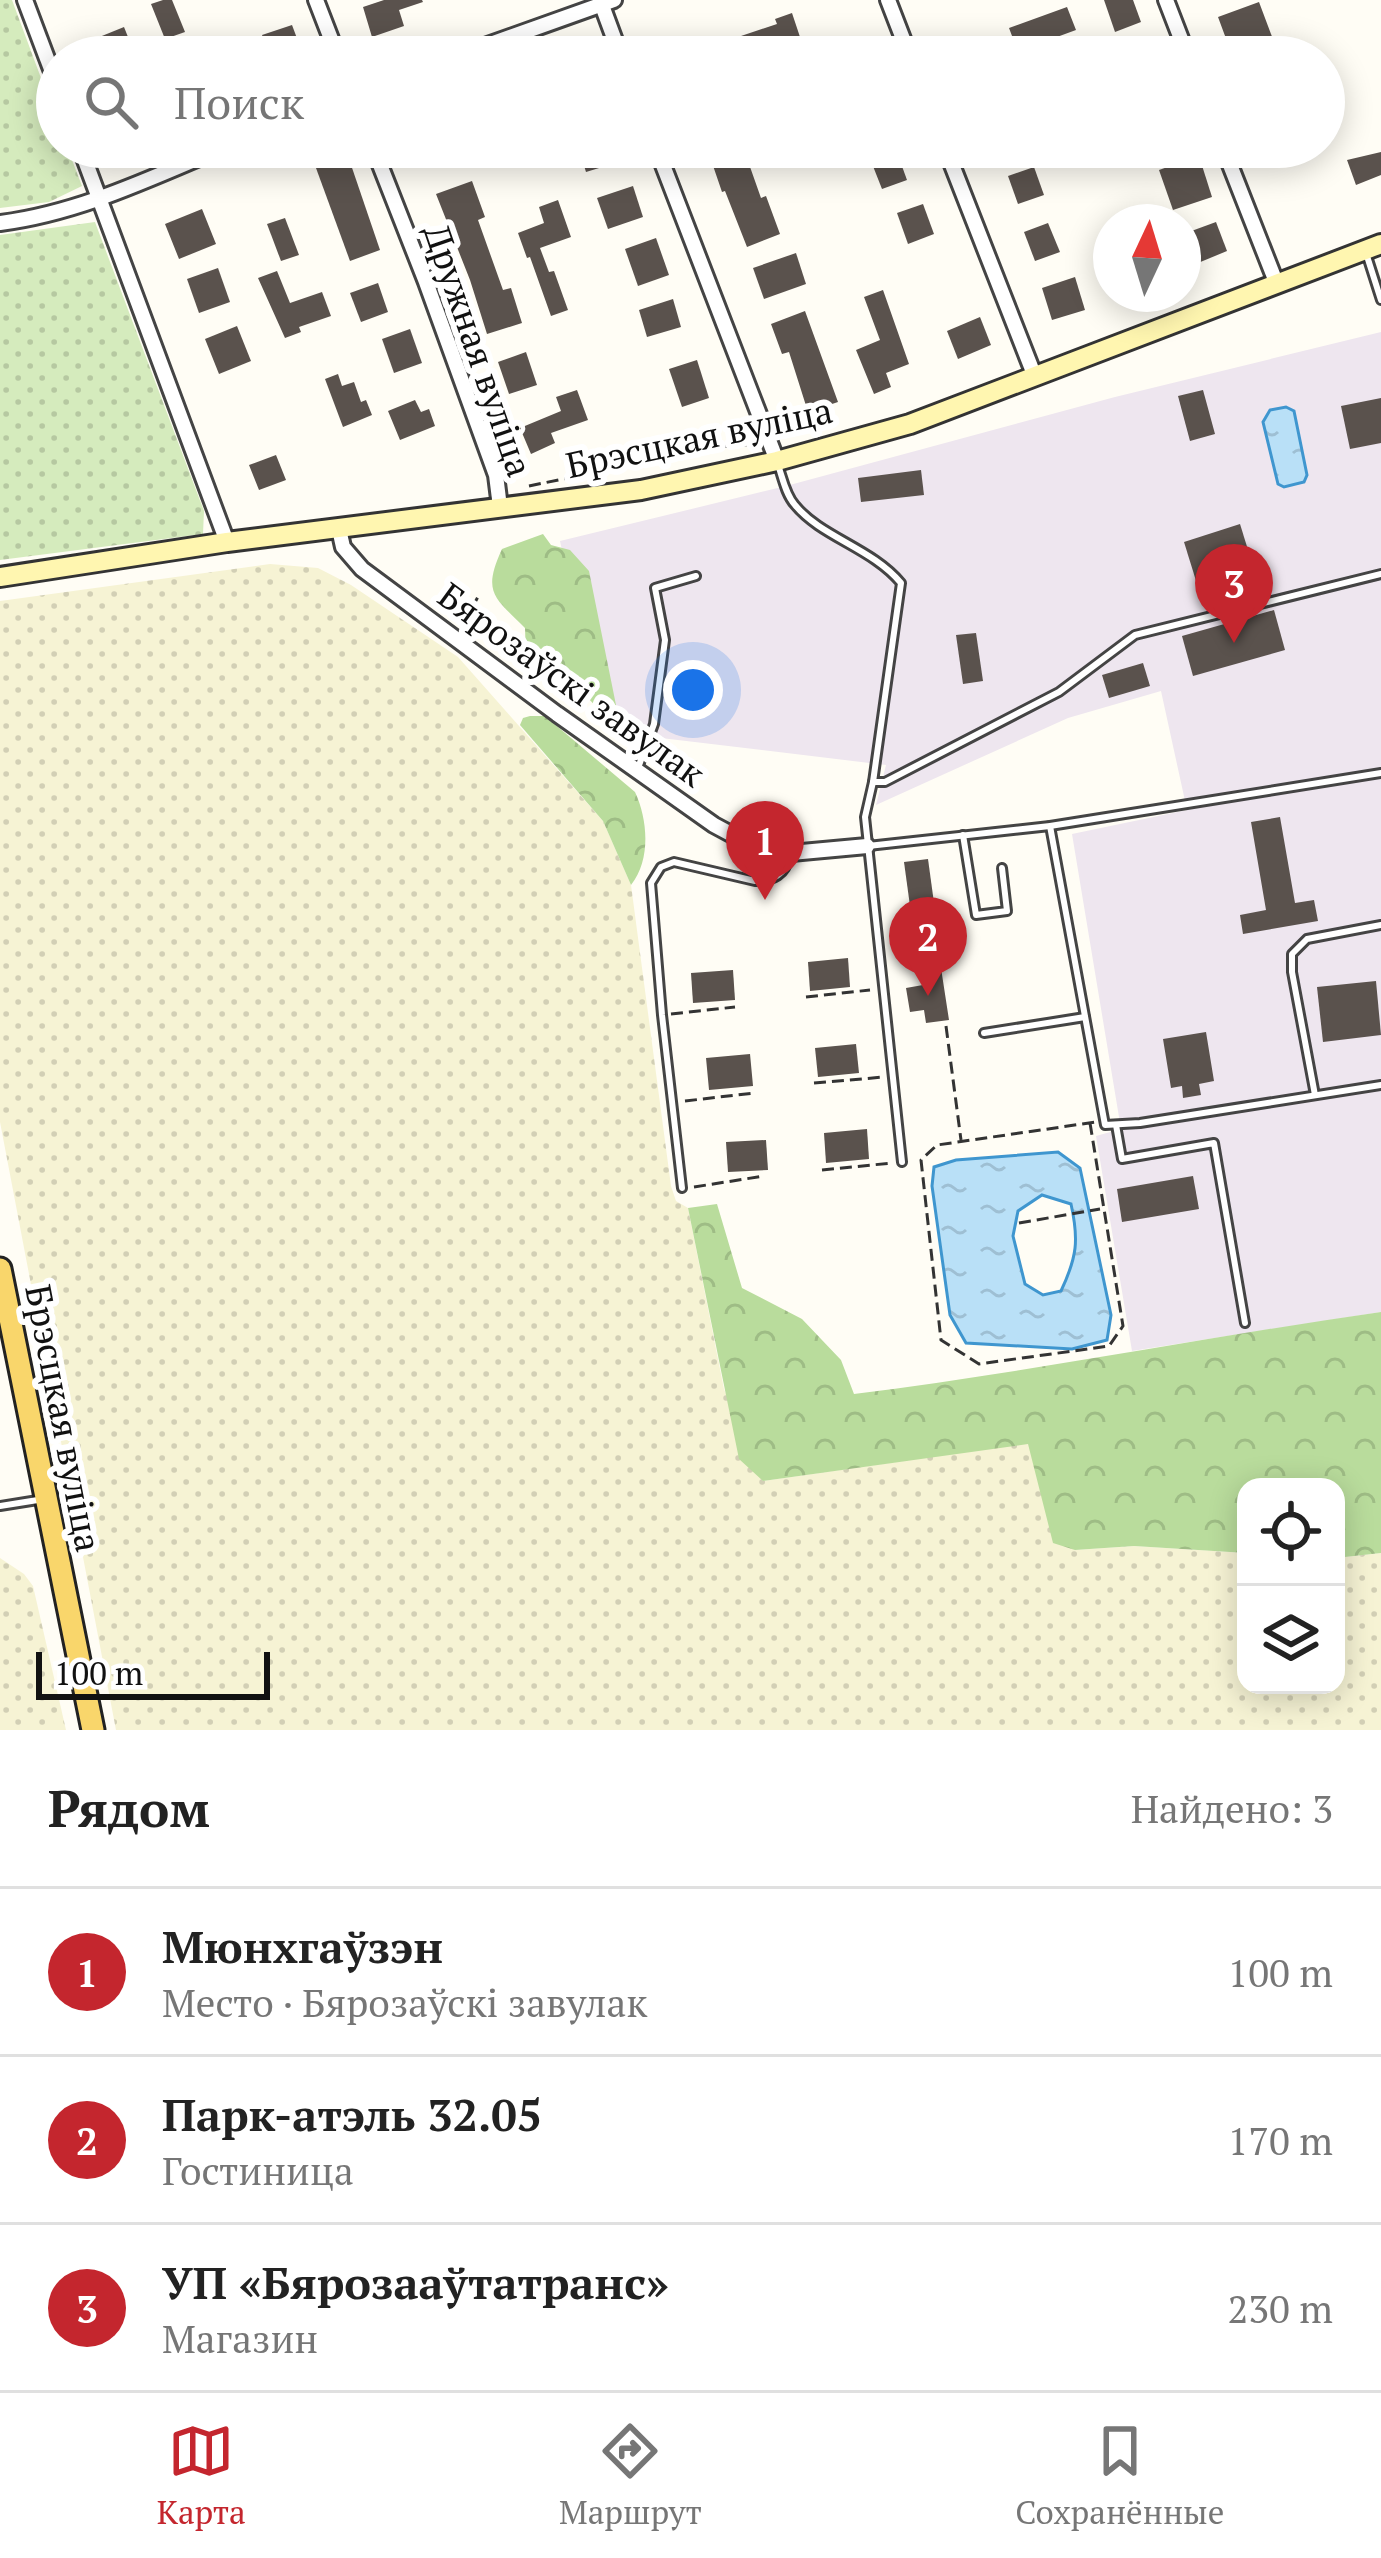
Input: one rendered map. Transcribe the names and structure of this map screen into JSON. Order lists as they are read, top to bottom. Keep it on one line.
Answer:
{"streets":{"main road":["Брэсцкая вуліца"],"street":["Дружная вуліца","Бярозаўскі завулак"]},"crossings":[["Дружная вуліца","Брэсцкая вуліца"],["Брэсцкая вуліца","Бярозаўскі завулак"]],"scale_bar":"100 m","north":"top","page":{"search":"Поиск","pins":["3","1","2"],"scale":"100 m","heading":["Рядом","Найдено: 3"],"list":[{"mark":"1","name":"Мюнхгаўзэн","note":"Место · Бярозаўскі завулак","value":"100 m"},{"mark":"2","name":"Парк-атэль 32.05","note":"Гостиница","value":"170 m"},{"mark":"3","name":"УП «Бярозааўтатранс»","note":"Магазин","value":"230 m"}],"nav":["Карта","Маршрут","Сохранённые"]}}
